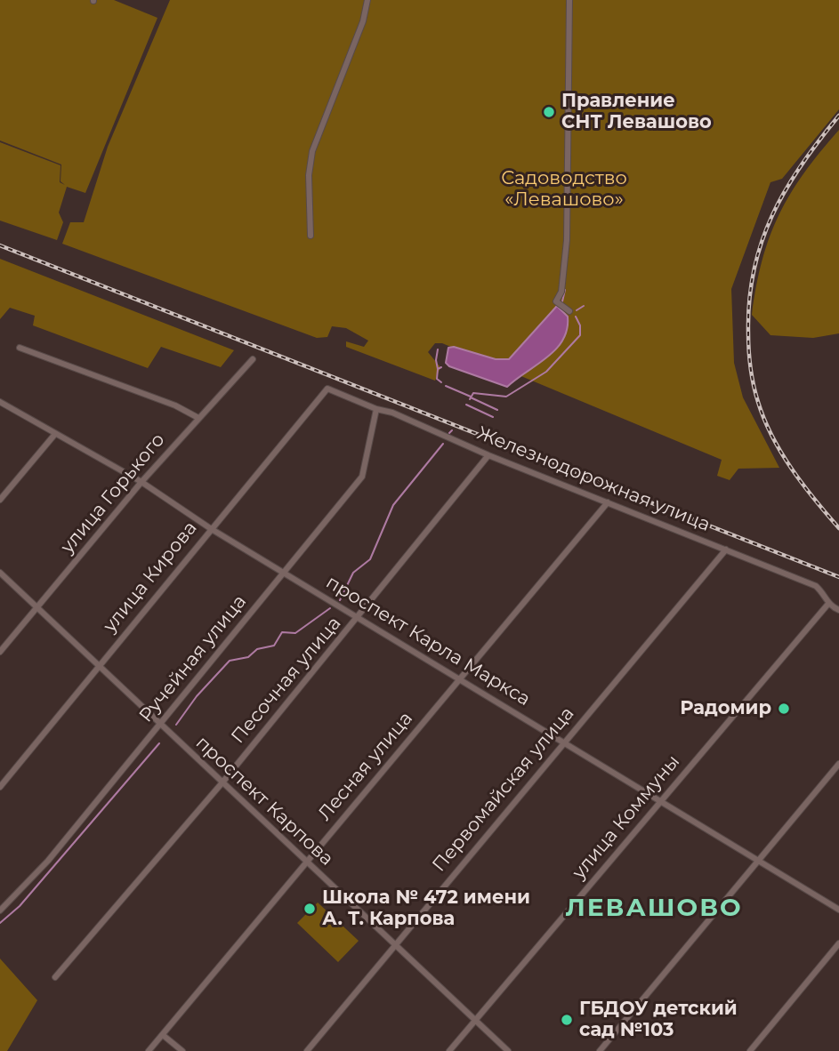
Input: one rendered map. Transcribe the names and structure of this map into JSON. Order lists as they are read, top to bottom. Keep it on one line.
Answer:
{"streets":{"street":["Железнодорожная улица","улица Горького","улица Кирова","проспект Карла Маркса","Ручейная улица","Песочная улица","Лесная улица","Первомайская улица","проспект Карпова","улица Коммуны"]},"crossings":[["Железнодорожная улица","улица Кирова"],["Железнодорожная улица","Ручейная улица"],["Железнодорожная улица","Песочная улица"],["Железнодорожная улица","Лесная улица"],["Железнодорожная улица","Первомайская улица"],["Железнодорожная улица","улица Коммуны"],["улица Горького","проспект Карла Маркса"],["улица Горького","проспект Карпова"],["улица Кирова","проспект Карла Маркса"],["улица Кирова","проспект Карпова"],["проспект Карла Маркса","Ручейная улица"],["проспект Карла Маркса","Песочная улица"],["проспект Карла Маркса","Лесная улица"],["проспект Карла Маркса","Первомайская улица"],["проспект Карла Маркса","улица Коммуны"],["Ручейная улица","проспект Карпова"],["Песочная улица","проспект Карпова"],["Лесная улица","проспект Карпова"],["Первомайская улица","проспект Карпова"],["проспект Карпова","улица Коммуны"]],"districts":["ЛЕВАШОВО"],"parks":["Садоводство «Левашово»"],"places":["Правление СНТ Левашово","Радомир","Школа № 472 имени А. Т. Карпова","ГБДОУ детский сад №103"]}
